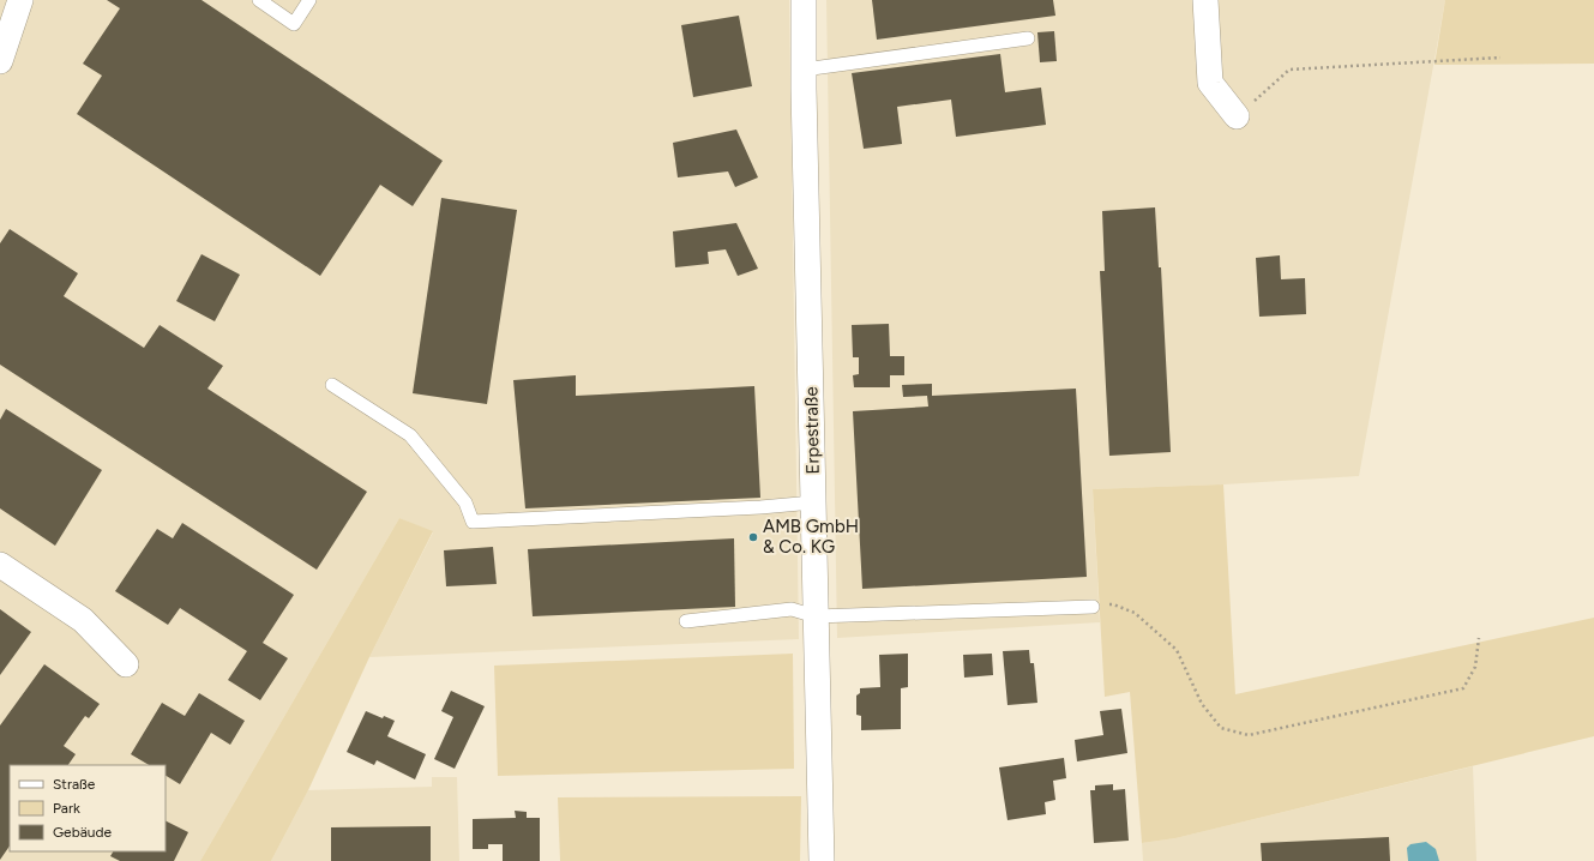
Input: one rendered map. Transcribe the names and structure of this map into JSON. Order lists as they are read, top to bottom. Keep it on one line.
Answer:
{"streets":{"street":["Erpestraße"]},"places":["AMB GmbH & Co. KG"],"legend":["Straße","Park","Gebäude"]}
